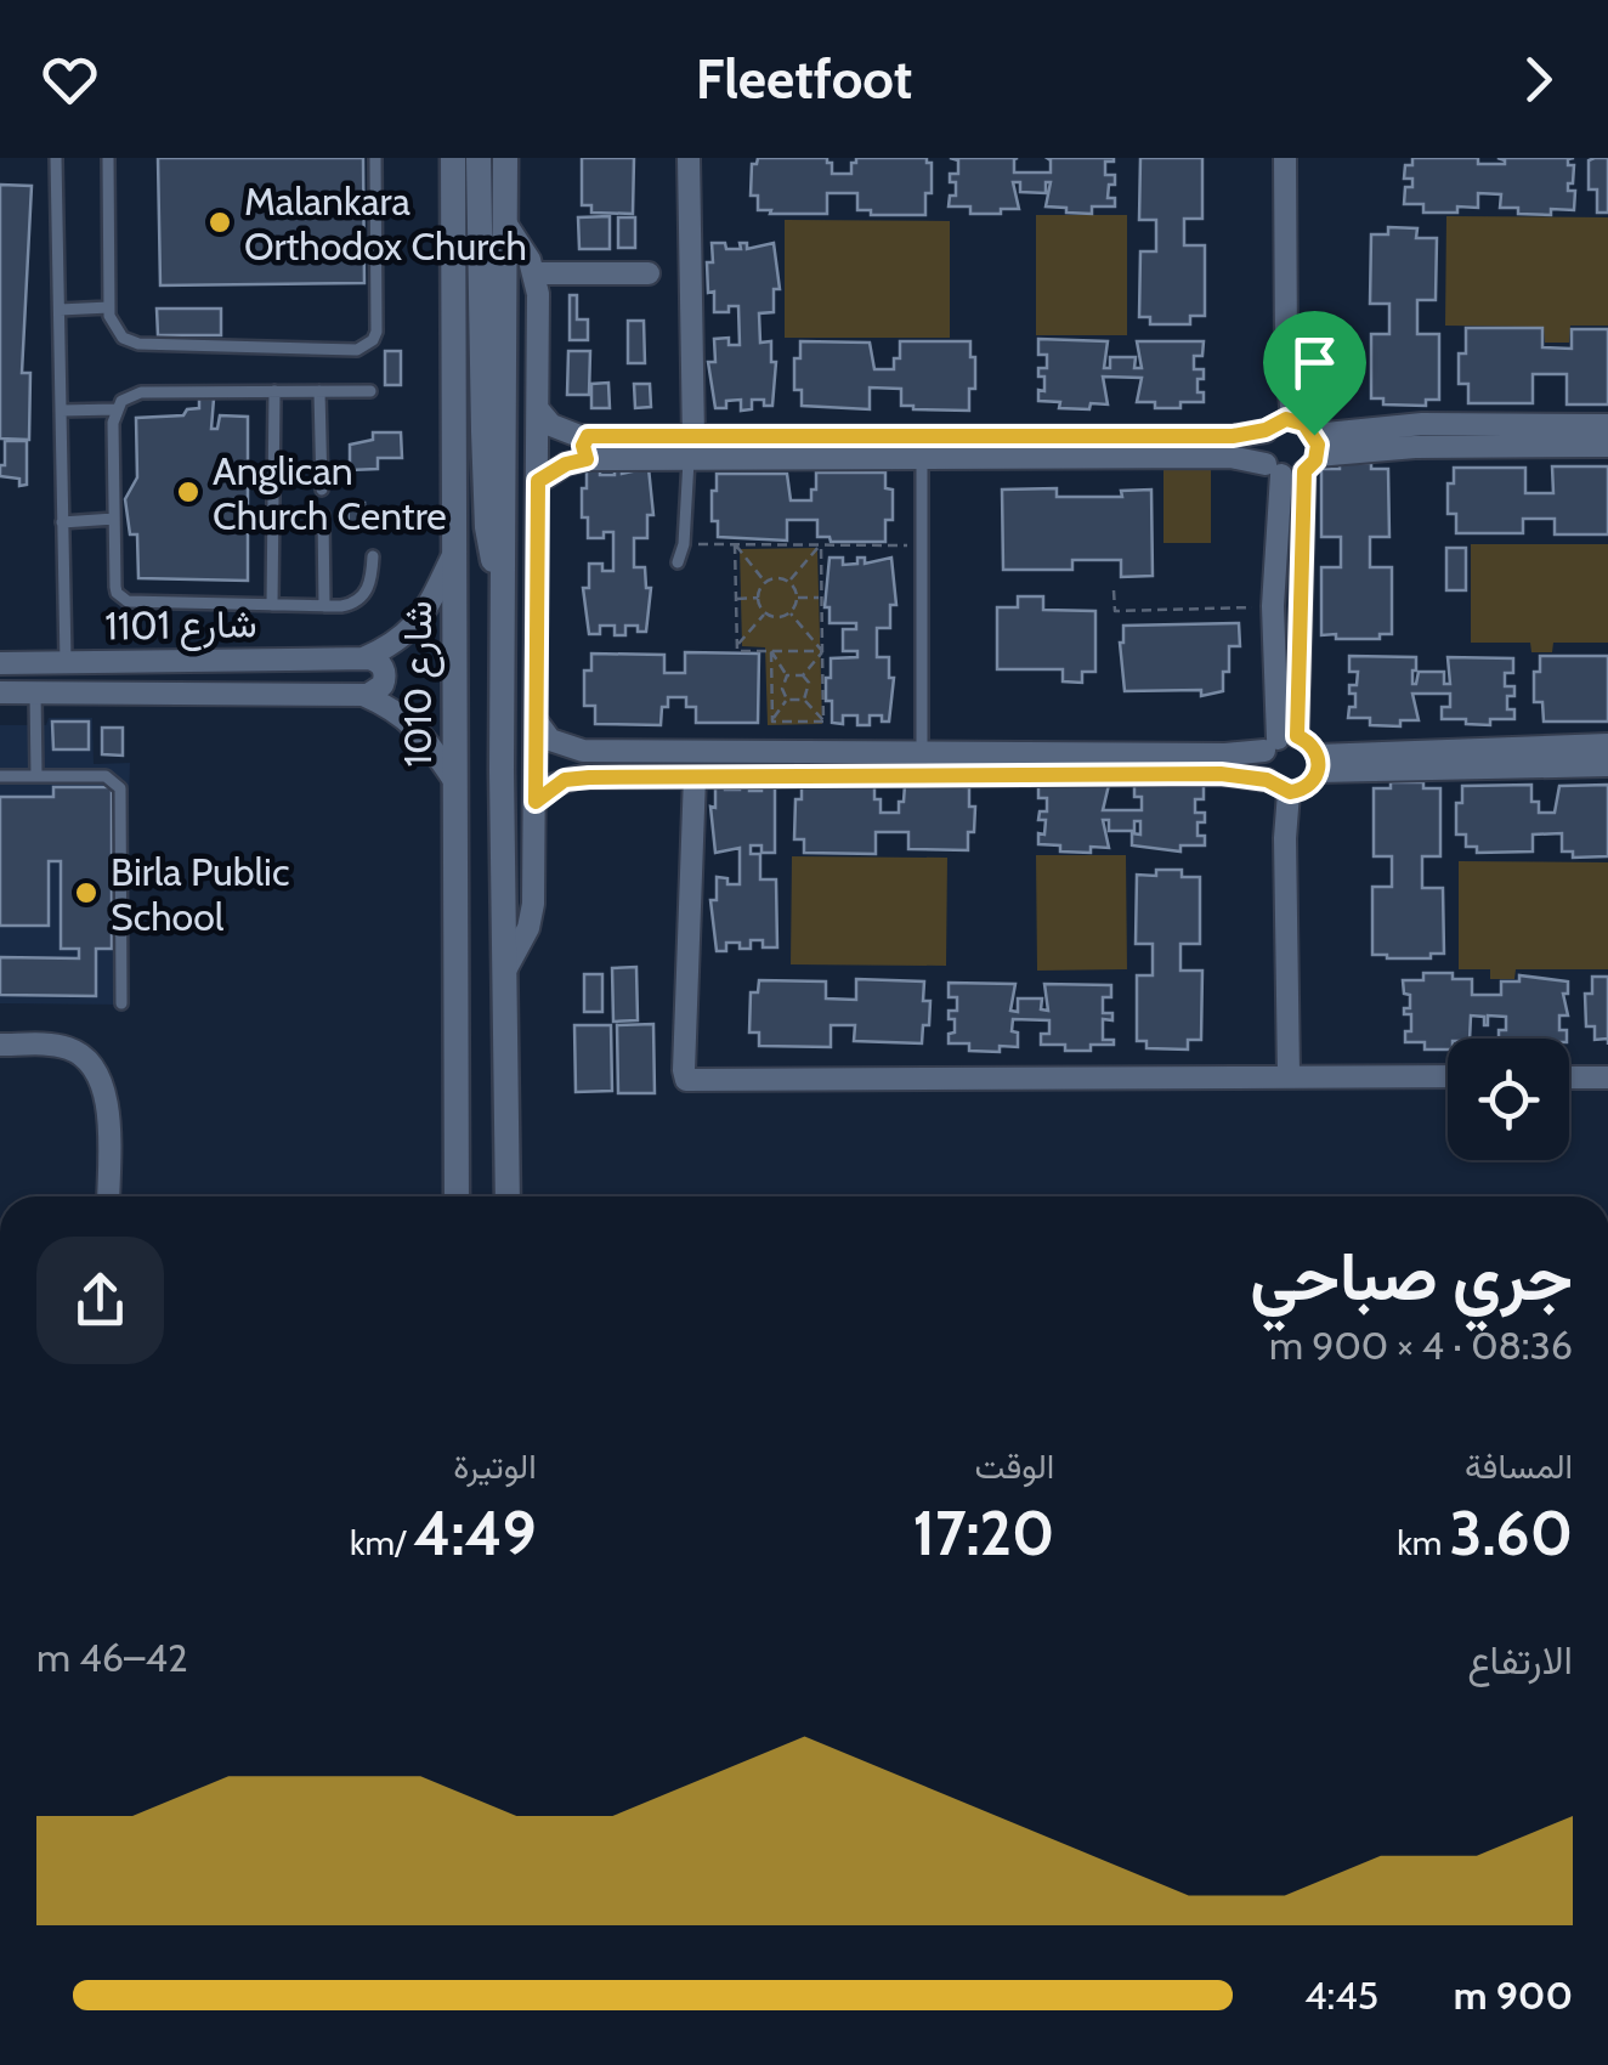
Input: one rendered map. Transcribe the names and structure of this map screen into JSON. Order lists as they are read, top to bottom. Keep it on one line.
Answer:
{"streets":{"street":["شارع 1101","شارع 1010"]},"places":["Malankara Orthodox Church","Anglican Church Centre","Birla Public School"],"page":{"header":"Fleetfoot","heading":["جري صباحي","08:36 · 4 × 900 m"],"stats":[["المسافة","3.60 km"],["الوقت","17:20"],["الوتيرة","4:49 /km"]],"chart":["الارتفاع","42–46 m"],"list":[{"name":"900 m","note":"4:45"}]}}
